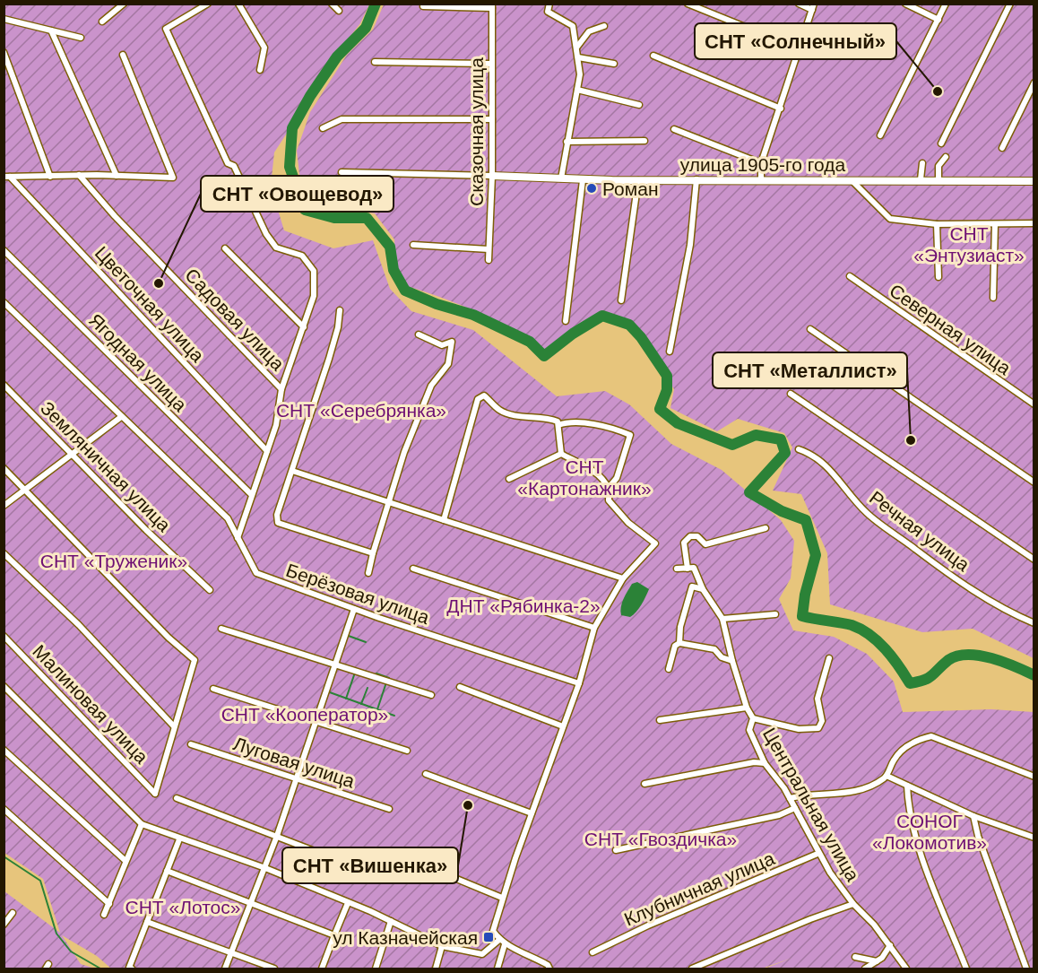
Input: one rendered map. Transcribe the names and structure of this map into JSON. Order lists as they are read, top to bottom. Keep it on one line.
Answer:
{"streets":{"street":["Сказочная улица","улица 1905-го года","Цветочная улица","Садовая улица","Северная улица","Ягодная улица","Земляничная улица","Речная улица","Берёзовая улица","Малиновая улица","Луговая улица","Центральная улица","Клубничная улица"]},"crossings":[["Сказочная улица","улица 1905-го года"],["Центральная улица","Клубничная улица"]],"parks":["СНТ «Энтузиаст»","СНТ «Серебрянка»","СНТ «Картонажник»","СНТ «Труженик»","ДНТ «Рябинка-2»","СНТ «Кооператор»","СОНОГ «Локомотив»","СНТ «Гвоздичка»","СНТ «Лотос»"],"places":{"other":["СНТ «Солнечный»","Роман","СНТ «Овощевод»","СНТ «Металлист»","СНТ «Вишенка»"],"transit":["ул Казначейская"]}}
